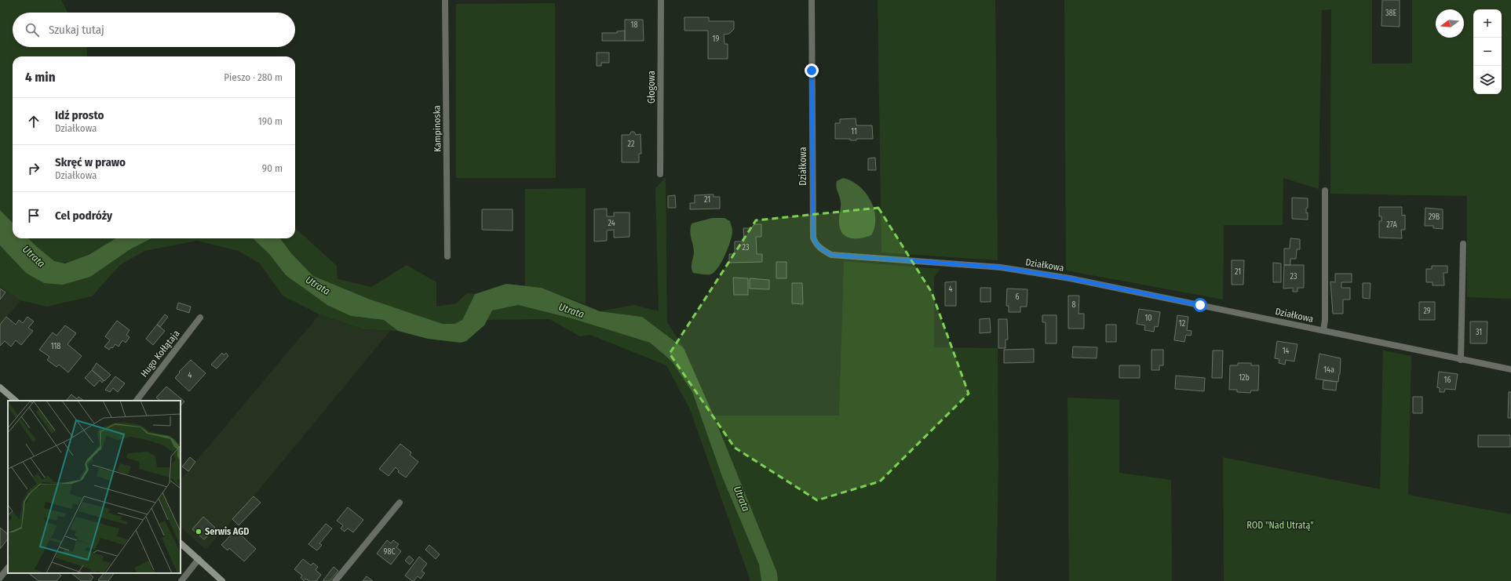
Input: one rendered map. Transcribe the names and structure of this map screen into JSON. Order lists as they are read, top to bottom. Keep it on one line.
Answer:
{"streets":{"street":["Głogowa","Kampinoska","Działkowa","Hugo Kołłątaja"]},"water":["Utrata"],"parks":["ROD \"Nad Utratą\""],"places":["Serwis AGD"],"house_numbers":["38E","18","19","11","22","21","29B","24","27A","23","21","23","4","6","8","29","10","12","31","118","14","14a","4","12b","16","98C"],"north":"left","page":{"map_buttons":["+","−"],"search":"Szukaj tutaj","heading":["4 min","Pieszo · 280 m"],"list":[["Idź prosto","Działkowa","190 m"],["Skręć w prawo","Działkowa","90 m"],"Cel podróży"]}}
